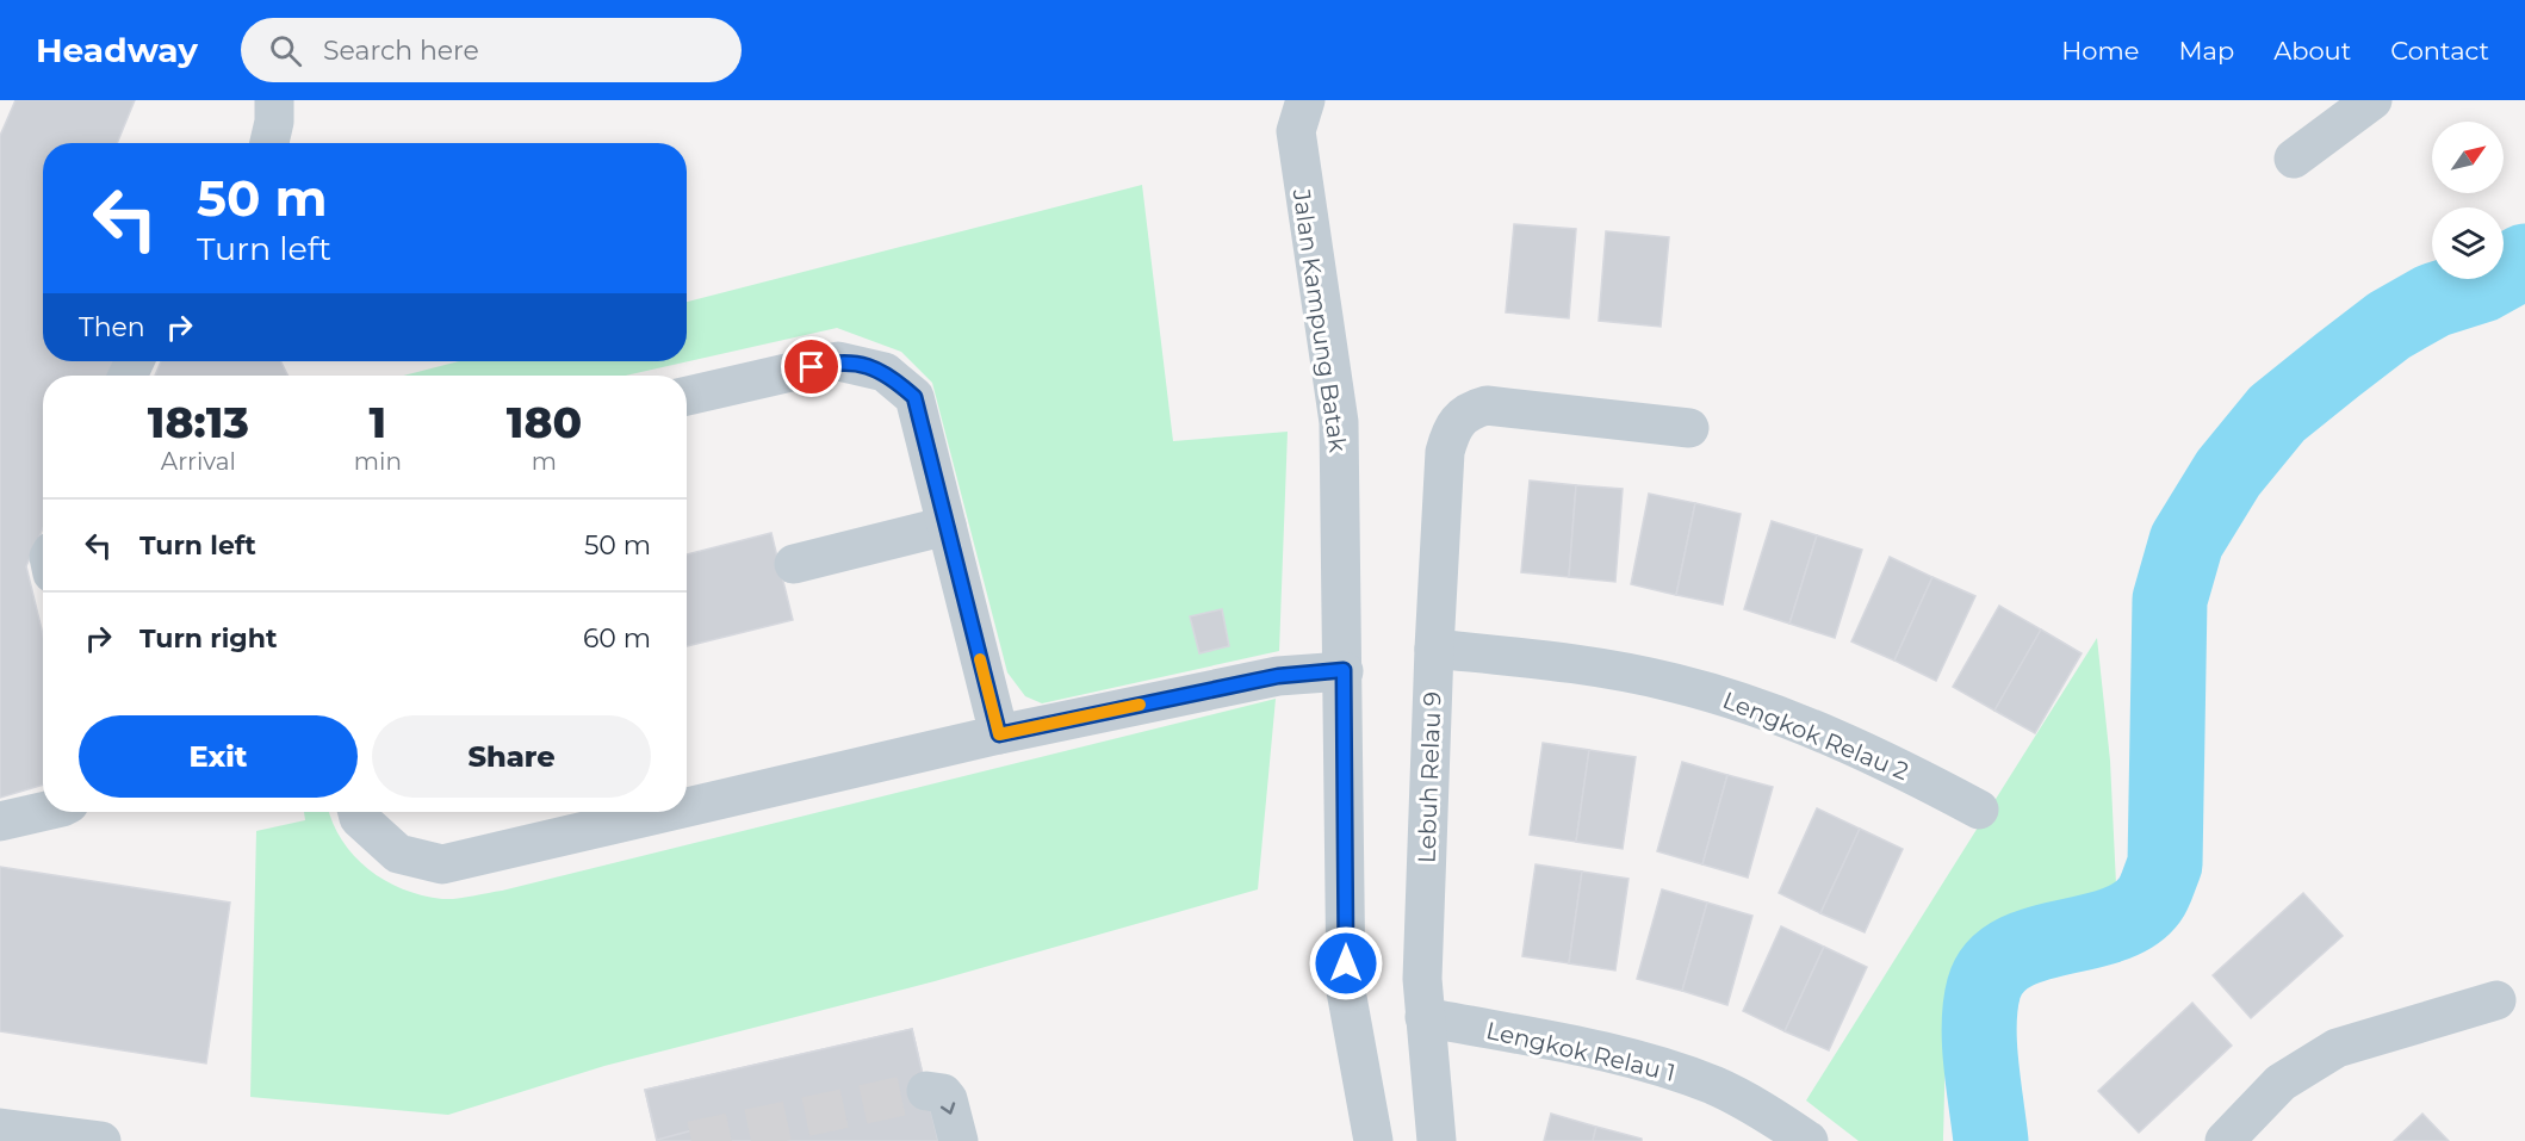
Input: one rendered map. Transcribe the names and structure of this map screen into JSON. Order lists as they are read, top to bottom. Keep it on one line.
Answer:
{"streets":{"street":["Jalan Kampung Batak","Lengkok Relau 2","Lebuh Relau 9","Lengkok Relau 1"]},"crossings":[["Lengkok Relau 2","Lebuh Relau 9"],["Lebuh Relau 9","Lengkok Relau 1"]],"north":"top right","page":{"header":"Headway","search":"Search here","nav":["Home","Map","About","Contact"],"turn":["50 m","Turn left"],"then":"Then","eta":["18:13","Arrival","1","min","180","m"],"list":[{"name":"Turn left","value":"50 m"},{"name":"Turn right","value":"60 m"}],"buttons":["Exit","Share"]}}
